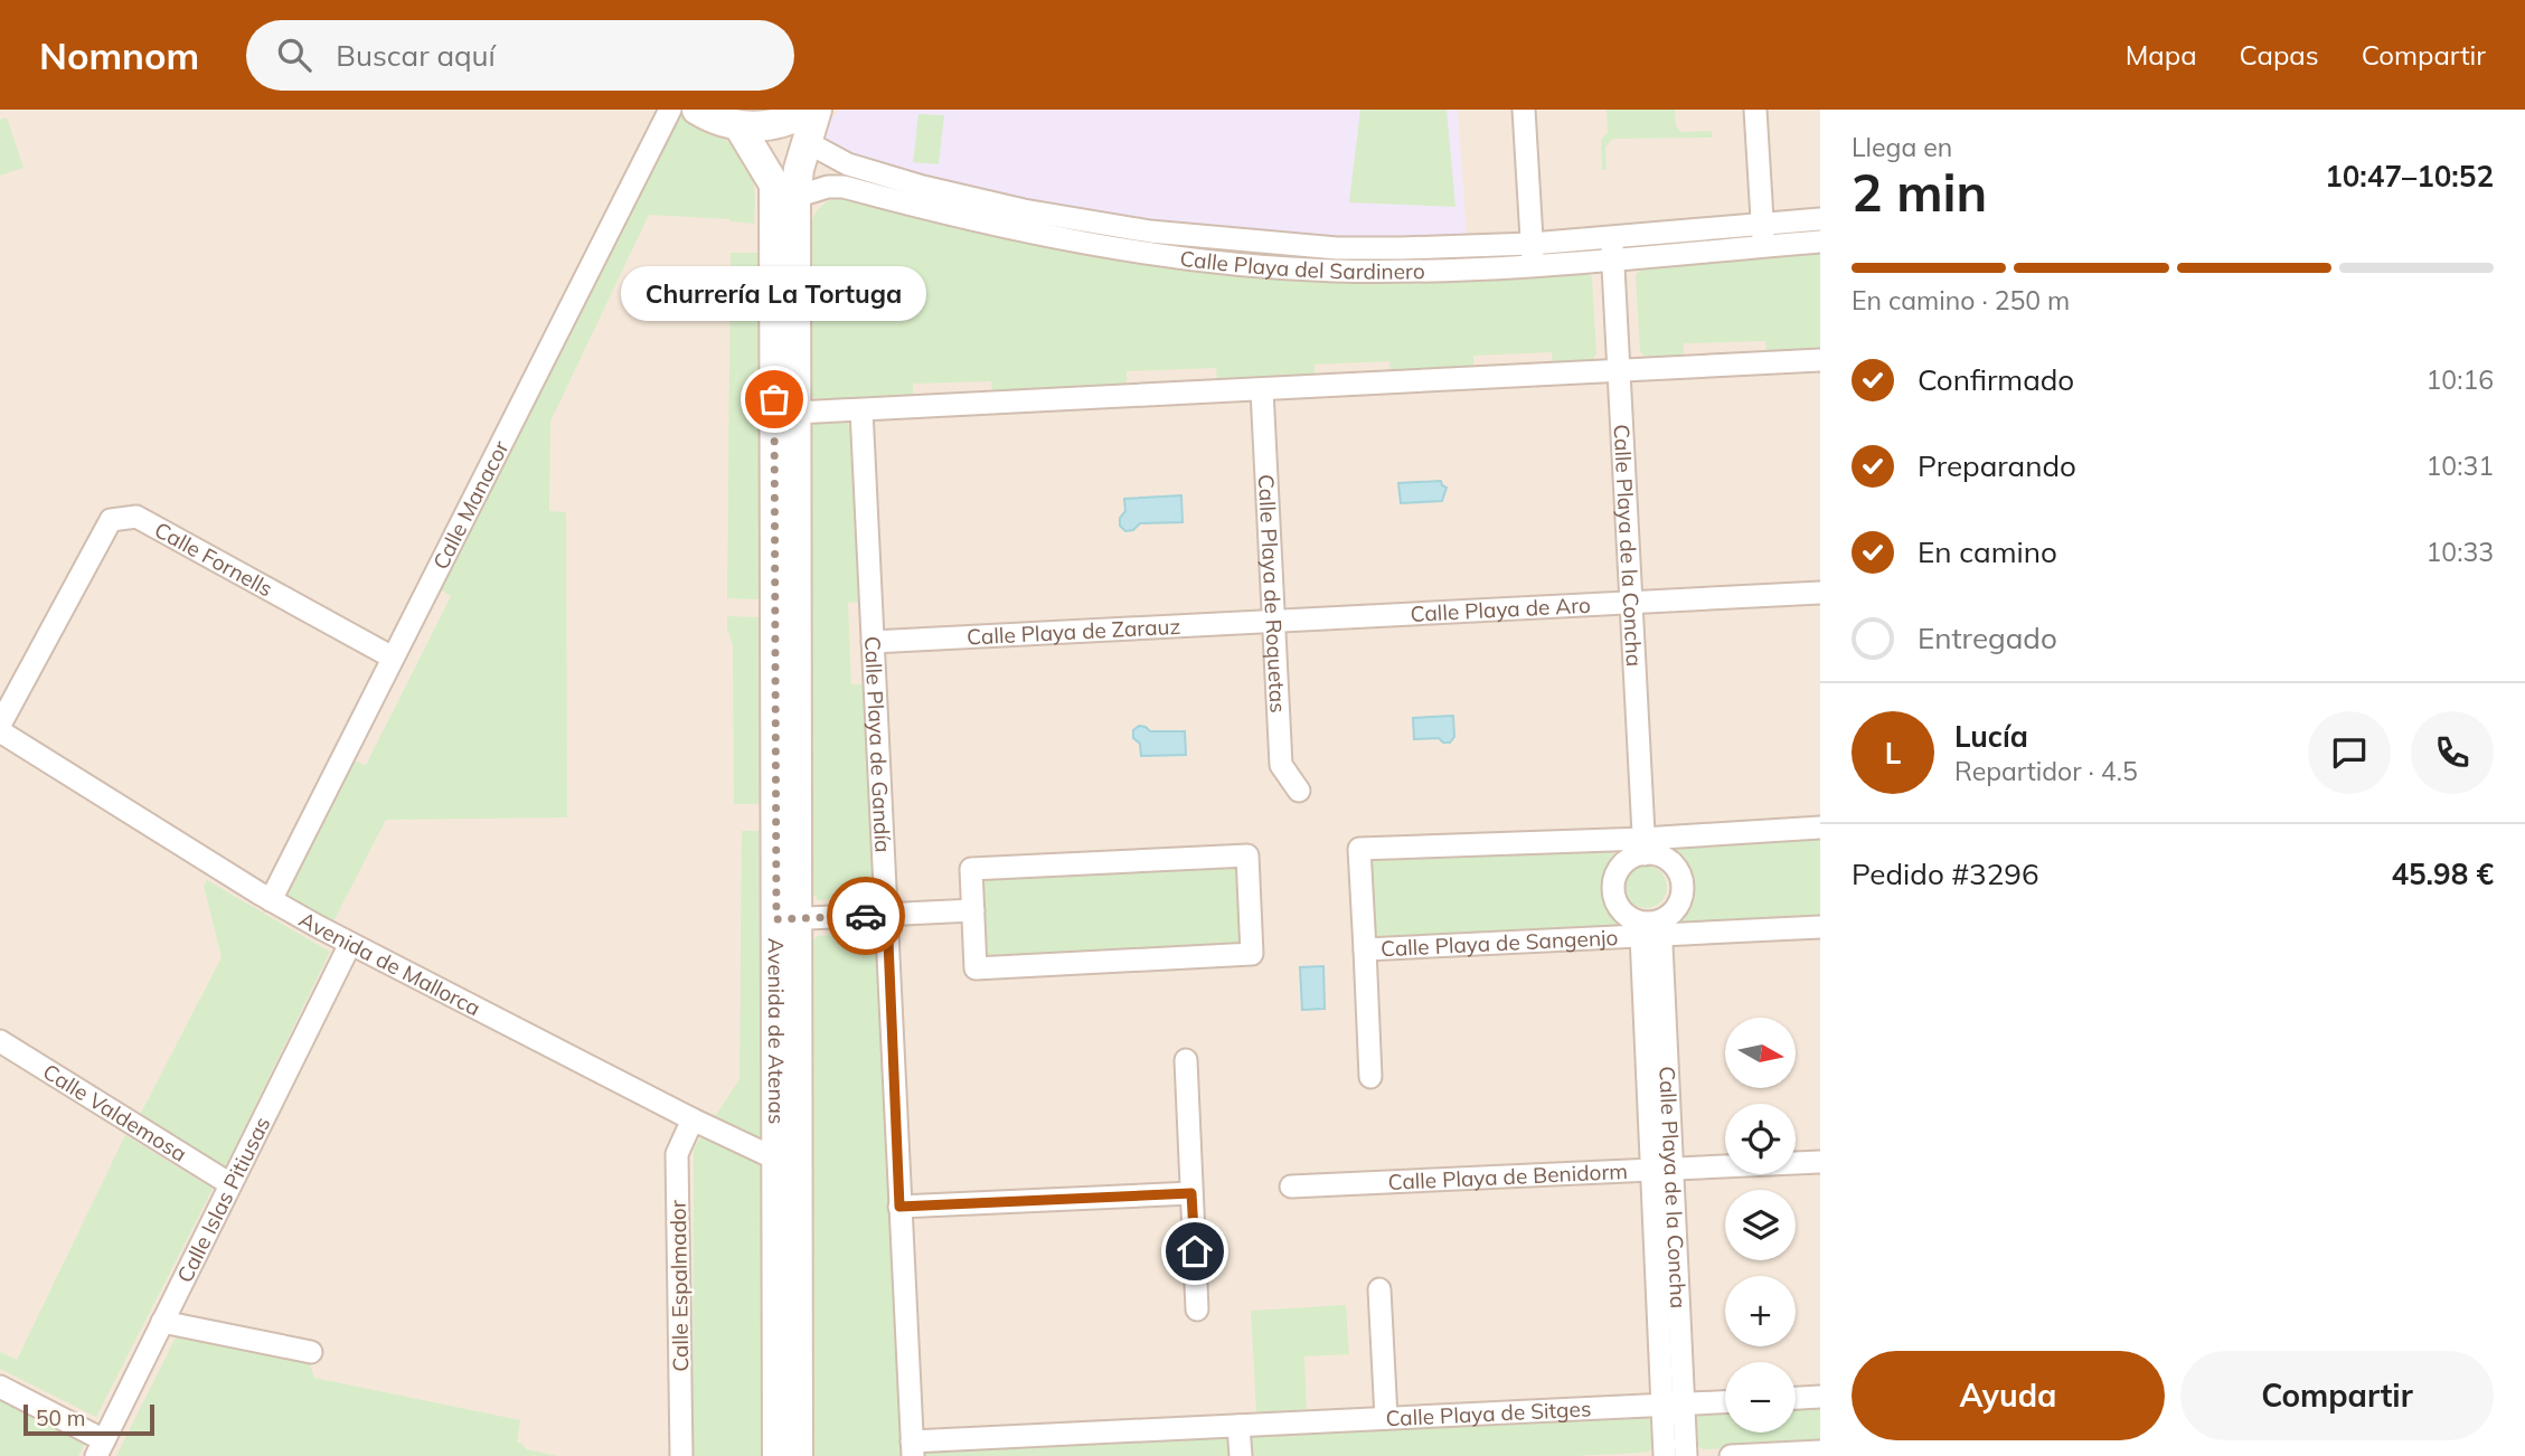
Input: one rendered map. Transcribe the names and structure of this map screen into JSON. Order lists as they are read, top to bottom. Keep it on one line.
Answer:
{"streets":{"main road":["Avenida de Atenas"],"street":["Calle Playa del Sardinero","Calle Manacor","Calle Playa de la Concha","Calle Fornells","Calle Playa de Roquetas","Calle Playa de Aro","Calle Playa de Zarauz","Calle Playa de Gandía","Calle Playa de Sangenjo","Avenida de Mallorca","Calle Valdemosa","Calle Playa de Benidorm","Calle Islas Pitiusas","Calle Espalmador","Calle Playa de Sitges"]},"crossings":[["Calle Playa del Sardinero","Calle Playa de la Concha"],["Calle Playa del Sardinero","Avenida de Atenas"],["Calle Manacor","Calle Fornells"],["Calle Manacor","Avenida de Mallorca"],["Calle Playa de la Concha","Calle Playa de Aro"],["Calle Playa de la Concha","Calle Playa de Sangenjo"],["Calle Playa de la Concha","Calle Playa de Benidorm"],["Calle Playa de la Concha","Calle Playa de Sitges"],["Calle Playa de Roquetas","Calle Playa de Aro"],["Calle Playa de Roquetas","Calle Playa de Zarauz"],["Calle Playa de Aro","Calle Playa de Zarauz"],["Calle Playa de Zarauz","Calle Playa de Gandía"],["Calle Playa de Gandía","Calle Playa de Sitges"],["Avenida de Mallorca","Avenida de Atenas"],["Avenida de Mallorca","Calle Islas Pitiusas"],["Avenida de Mallorca","Calle Espalmador"],["Calle Valdemosa","Calle Islas Pitiusas"]],"places":["Churrería La Tortuga"],"scale_bar":"50 m","north":"right","page":{"header":"Nomnom","search":"Buscar aquí","nav":["Mapa","Capas","Compartir"],"heading":["2 min","Llega en","10:47–10:52"],"panel":["Lucía","Repartidor · 4.5","Pedido #3296","45.98 €"],"bar":"En camino · 250 m","bubble":"Churrería La Tortuga","list":[["Confirmado","10:16"],["Preparando","10:31"],["En camino","10:33"],"Entregado"],"round":"L","map_buttons":["+","−"],"buttons":["Ayuda","Compartir"],"scale":"50 m"}}
